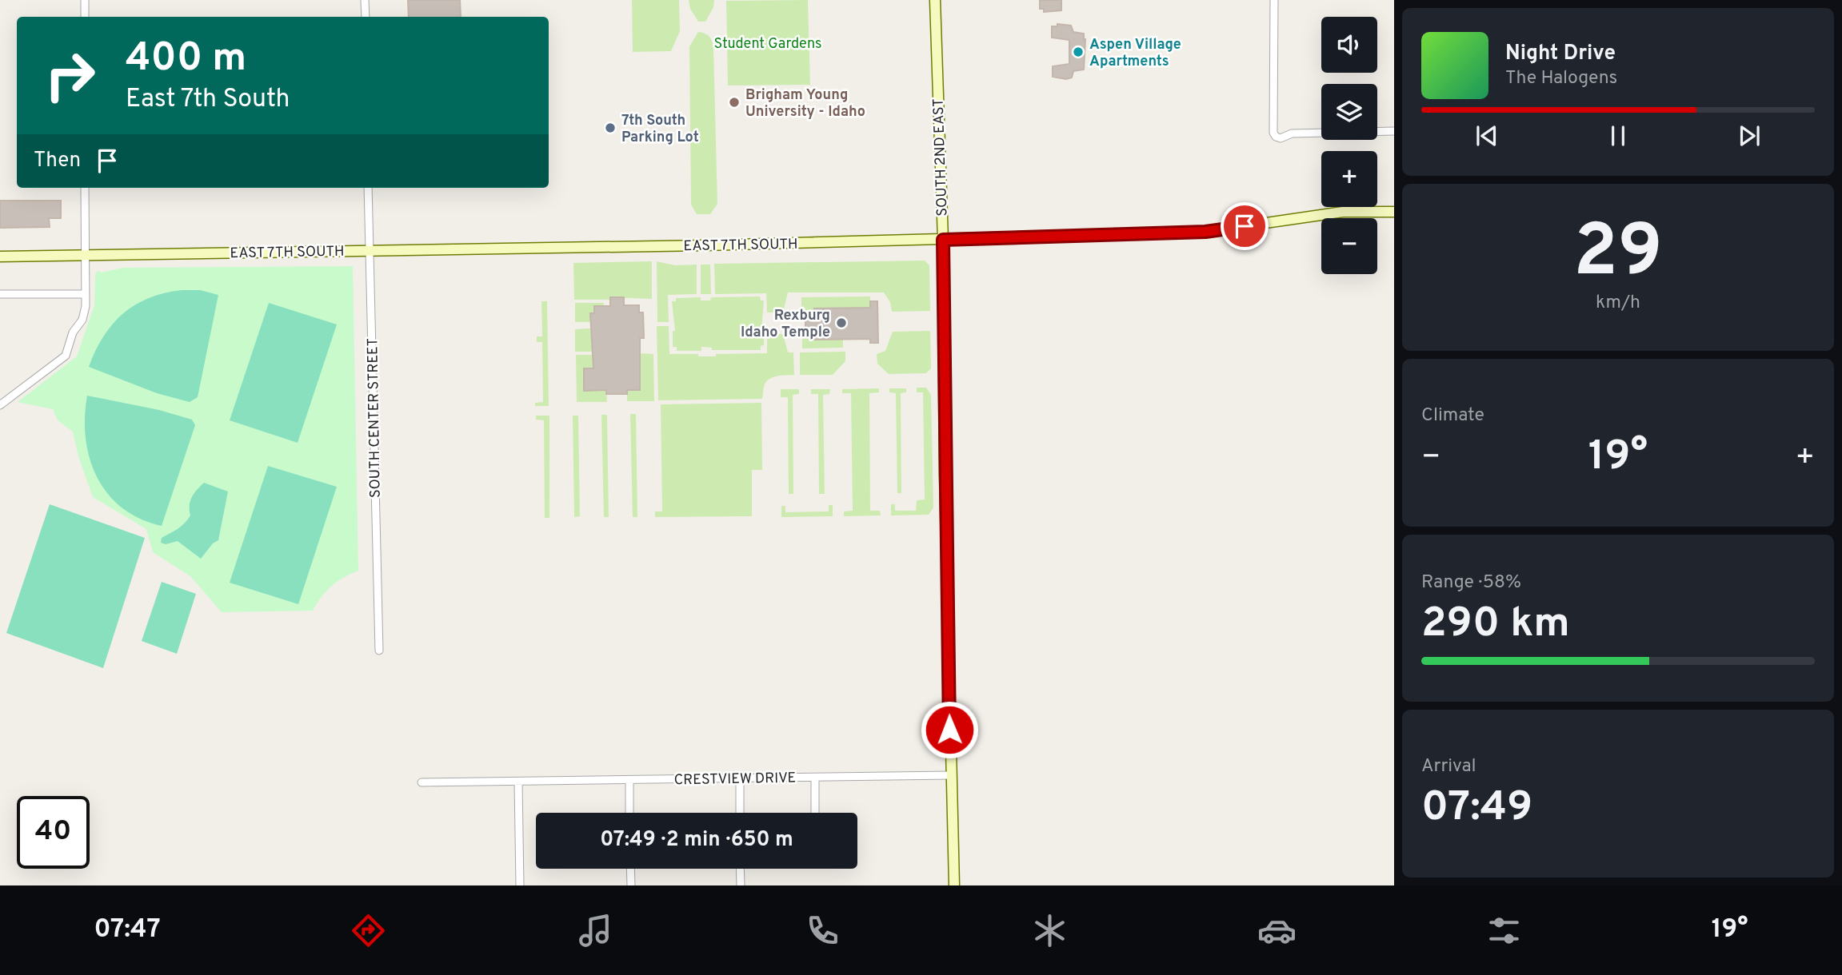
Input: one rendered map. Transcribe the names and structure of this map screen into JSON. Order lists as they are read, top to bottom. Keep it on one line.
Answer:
{"streets":{"main road":["SOUTH 2ND EAST","EAST 7TH SOUTH"],"street":["SOUTH CENTER STREET","CRESTVIEW DRIVE"]},"crossings":[["SOUTH 2ND EAST","EAST 7TH SOUTH"],["SOUTH 2ND EAST","CRESTVIEW DRIVE"],["EAST 7TH SOUTH","SOUTH CENTER STREET"]],"parks":["Student Gardens"],"places":["Aspen Village Apartments","Brigham Young University - Idaho","7th South Parking Lot","Rexburg Idaho Temple"],"page":{"map_buttons":["+","−"],"turn":["400 m","East 7th South"],"song":["Night Drive","The Halogens"],"then":"Then","tile":[["29","km/h"],"Climate",["Range · 58%","290 km"],["Arrival","07:49"]],"heat":["−","19°","+"],"limit":"40","trip":"07:49 · 2 min · 650 m","tabs":["07:47","19°"]}}
